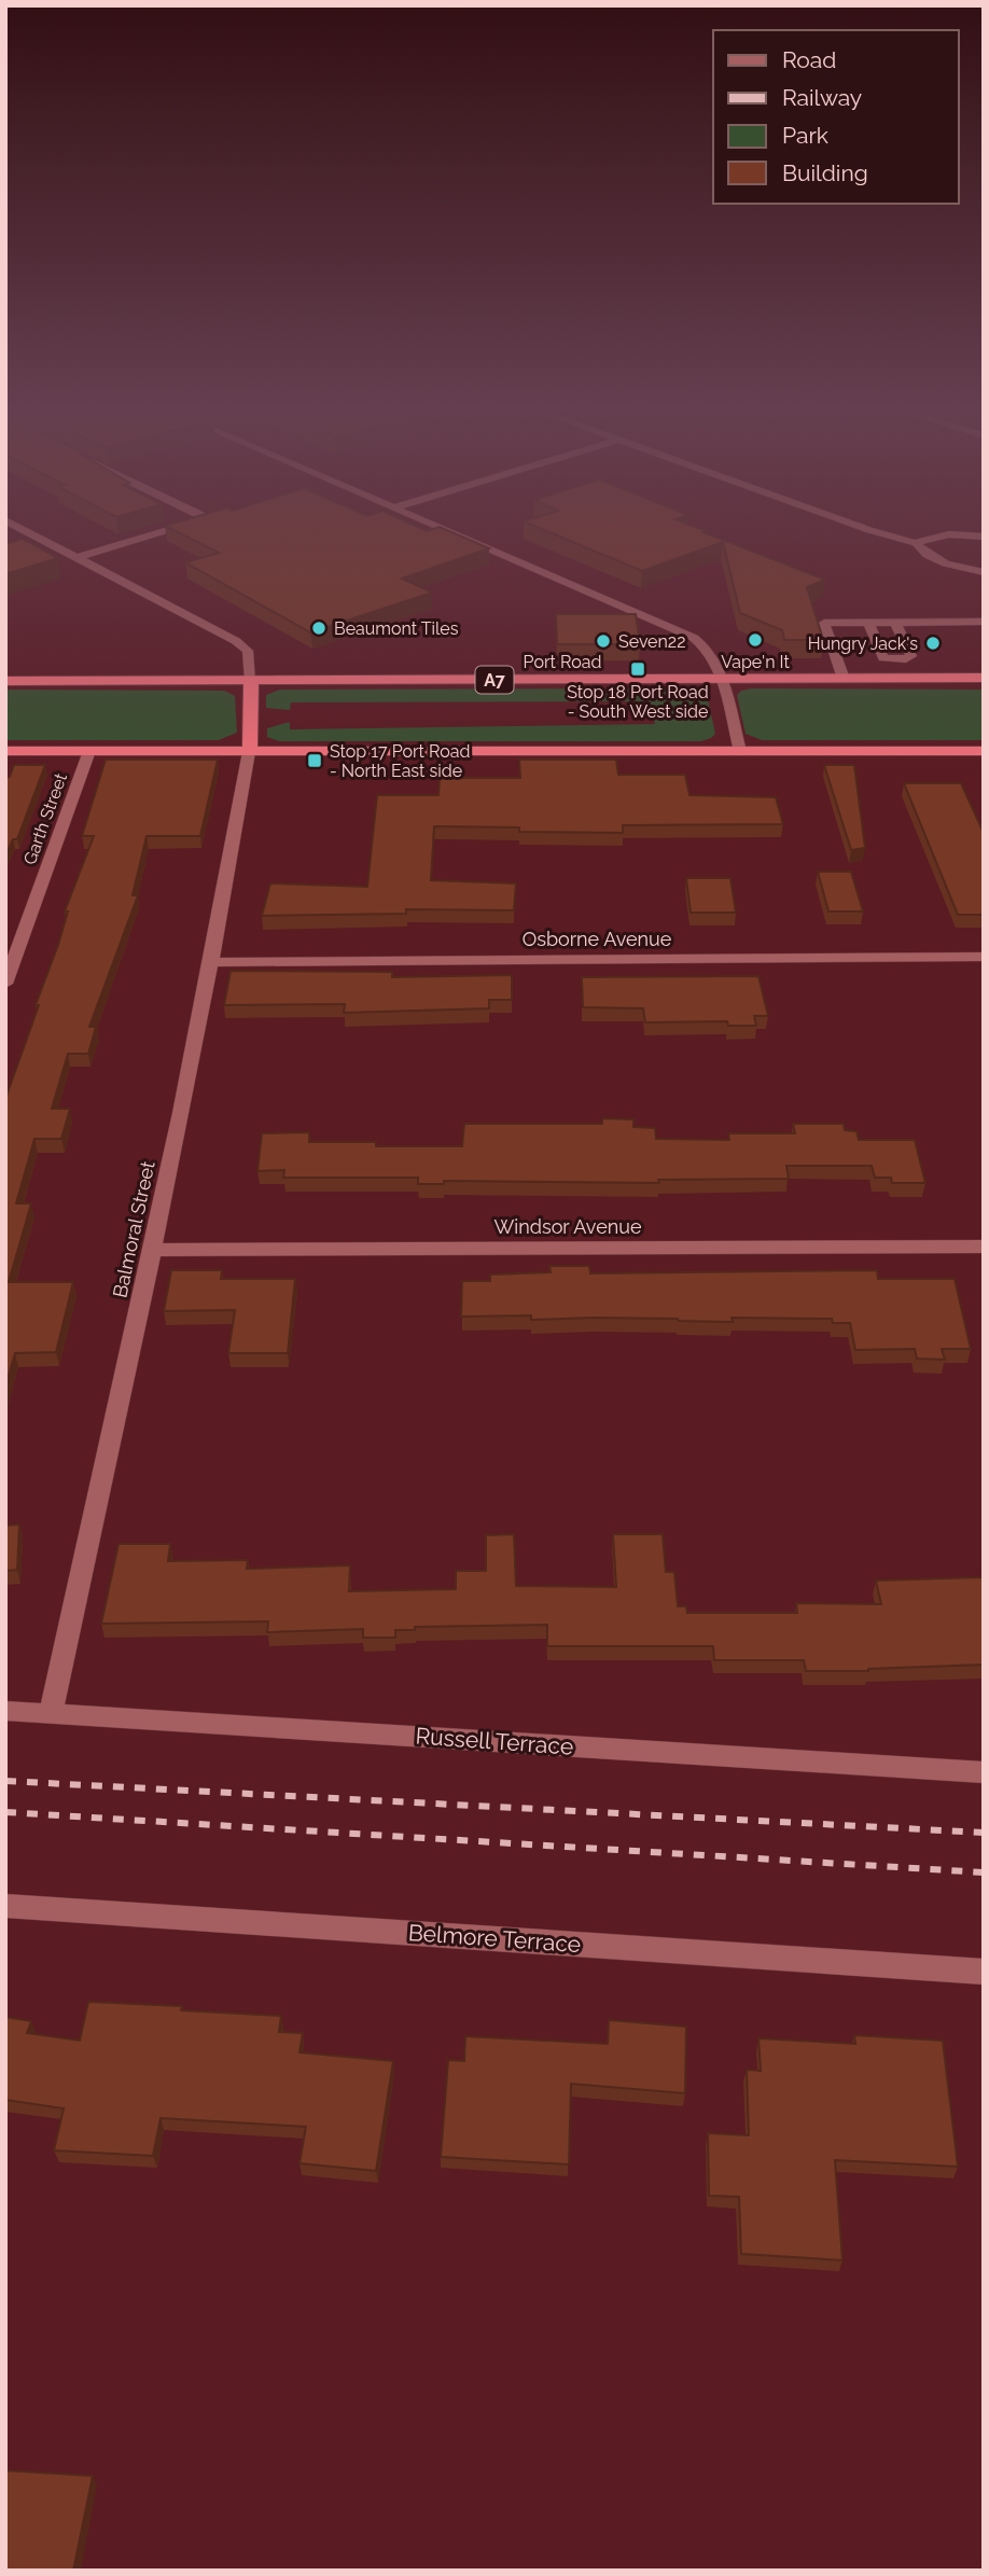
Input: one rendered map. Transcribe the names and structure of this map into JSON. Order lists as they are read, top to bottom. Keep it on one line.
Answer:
{"streets":{"highway":["Port Road","A7"],"street":["Garth Street","Osborne Avenue","Windsor Avenue","Balmoral Street","Russell Terrace","Belmore Terrace"]},"crossings":[["Osborne Avenue","Balmoral Street"],["Windsor Avenue","Balmoral Street"],["Balmoral Street","Russell Terrace"]],"places":{"other":["Beaumont Tiles","Vape'n It","Seven22","Hungry Jack's"],"transit":["Stop 18 Port Road - South West side","Stop 17 Port Road - North East side"]},"legend":["Road","Railway","Park","Building"]}
